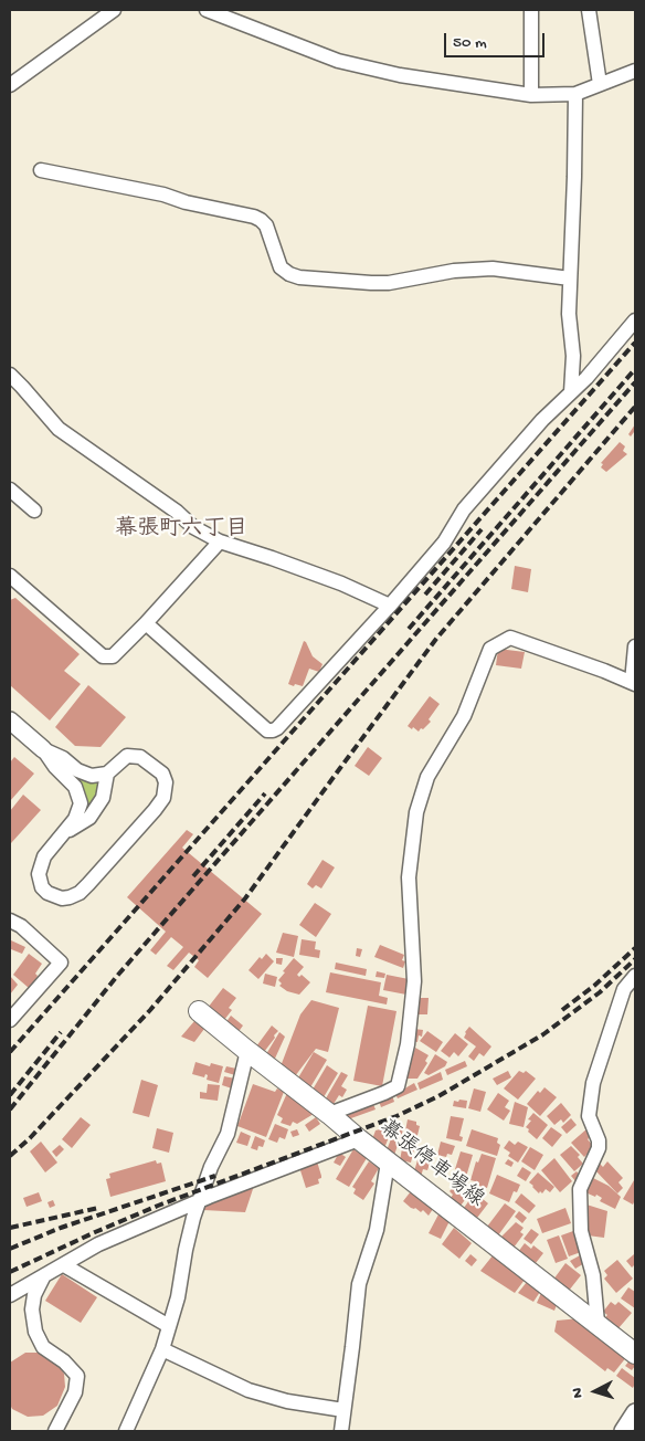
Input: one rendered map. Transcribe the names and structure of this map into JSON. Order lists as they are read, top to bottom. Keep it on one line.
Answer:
{"streets":{"main road":["幕張停車場線"]},"districts":["幕張町六丁目"],"scale_bar":"50 m","north":"left"}
